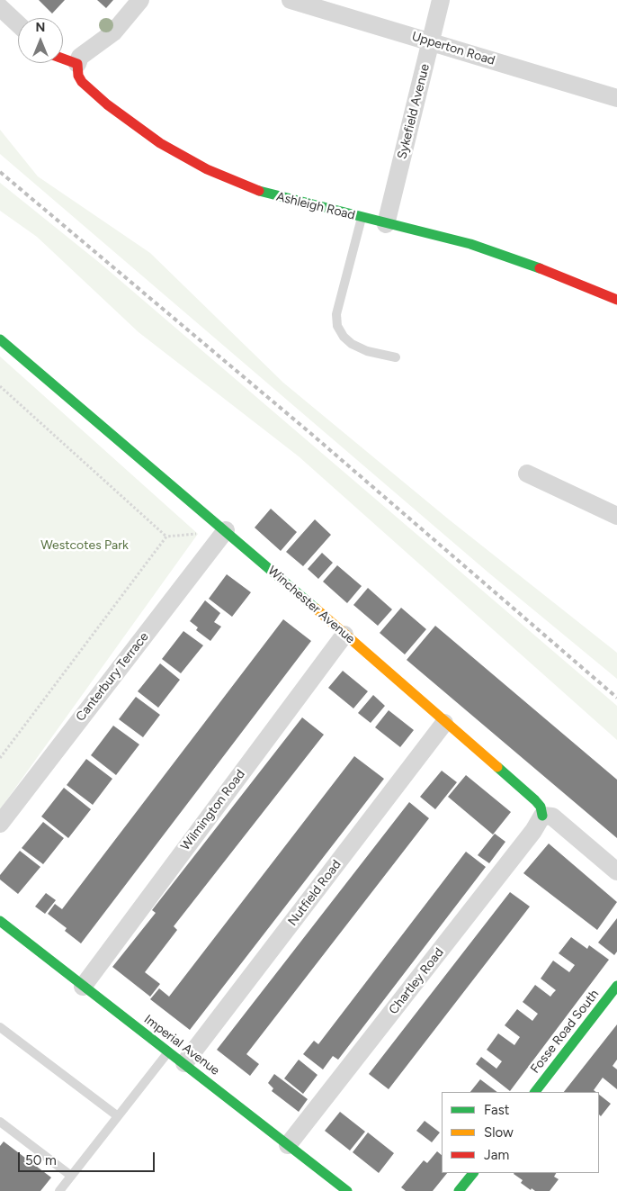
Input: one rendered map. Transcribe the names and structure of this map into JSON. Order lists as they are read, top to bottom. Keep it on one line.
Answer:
{"streets":{"street":["Upperton Road","Sykefield Avenue","Ashleigh Road","Winchester Avenue","Canterbury Terrace","Wilmington Road","Nutfield Road","Chartley Road","Fosse Road South","Imperial Avenue"]},"crossings":[["Upperton Road","Sykefield Avenue"],["Sykefield Avenue","Ashleigh Road"],["Winchester Avenue","Canterbury Terrace"],["Winchester Avenue","Wilmington Road"],["Winchester Avenue","Nutfield Road"],["Winchester Avenue","Chartley Road"],["Wilmington Road","Imperial Avenue"],["Nutfield Road","Imperial Avenue"],["Chartley Road","Imperial Avenue"]],"parks":["Westcotes Park"],"legend":["Fast","Slow","Jam"],"scale_bar":"50 m","north":"top"}
